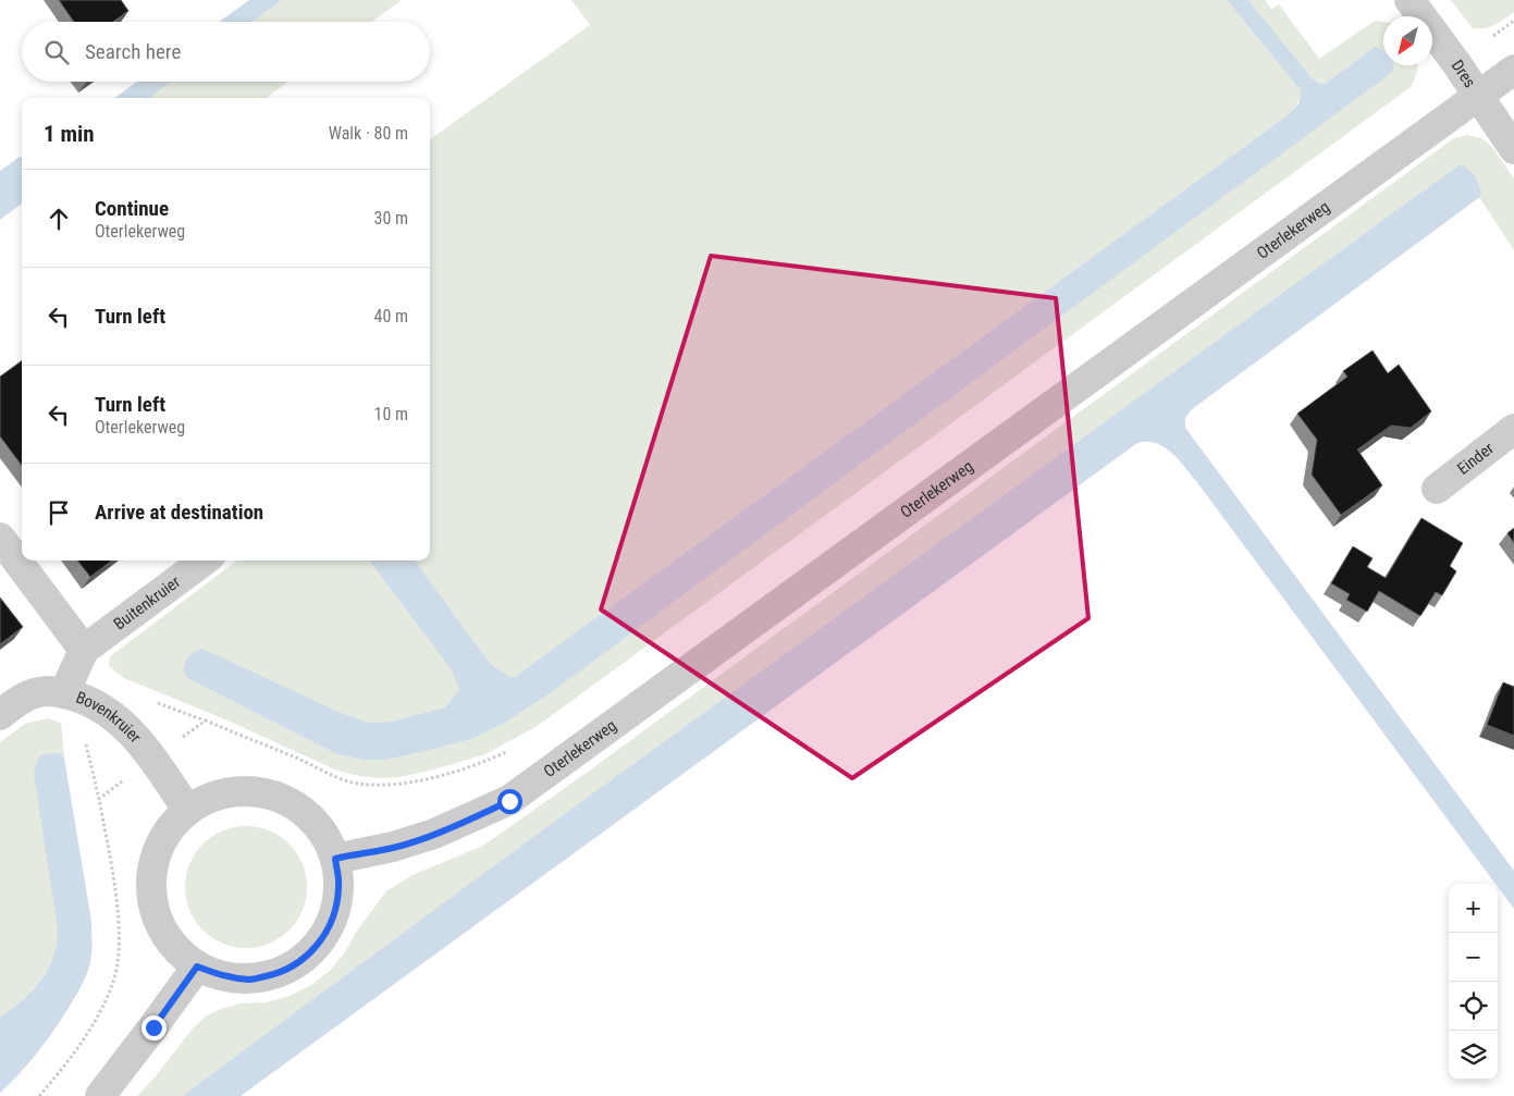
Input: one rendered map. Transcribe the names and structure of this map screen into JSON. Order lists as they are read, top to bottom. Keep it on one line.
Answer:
{"streets":{"street":["Dres","Oterlekerweg","Einder","Buitenkruier","Bovenkruier"]},"crossings":[["Dres","Oterlekerweg"],["Oterlekerweg","Bovenkruier"],["Buitenkruier","Bovenkruier"]],"north":"bottom left","page":{"search":"Search here","heading":["1 min","Walk · 80 m"],"list":[["Continue","Oterlekerweg","30 m"],["Turn left","40 m"],["Turn left","Oterlekerweg","10 m"],"Arrive at destination"],"map_buttons":["+","−"]}}
